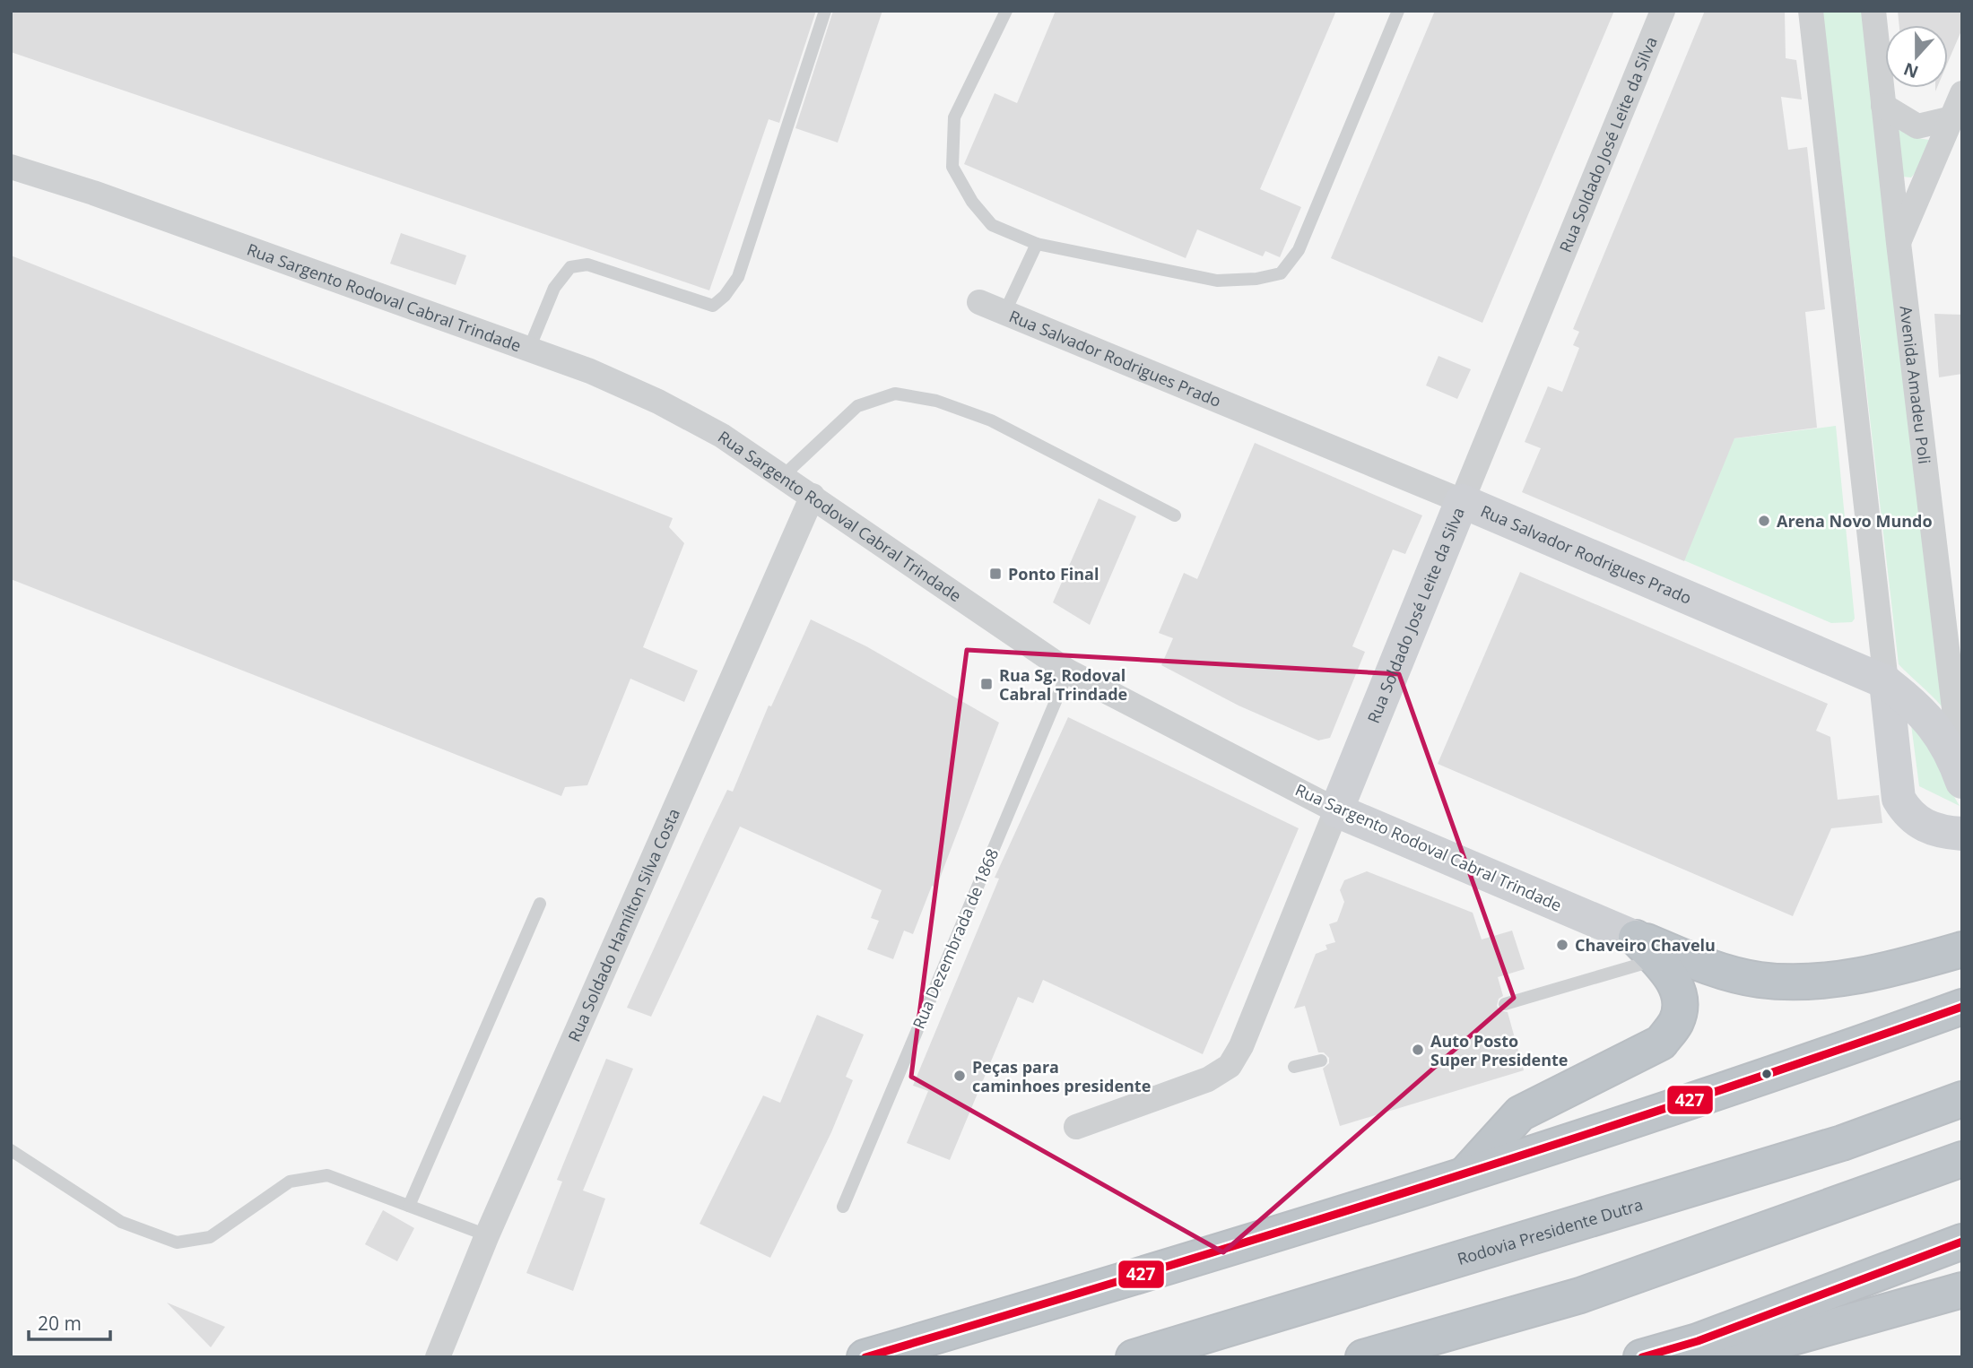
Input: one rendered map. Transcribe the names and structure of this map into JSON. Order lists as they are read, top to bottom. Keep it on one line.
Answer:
{"streets":{"highway":["Rodovia Presidente Dutra"],"main road":["Rua Soldado José Leite da Silva","Rua Sargento Rodoval Cabral Trindade","Rua Salvador Rodrigues Prado"],"street":["Avenida Amadeu Poli","Rua Soldado Hamílton Silva Costa"],"lane":["Rua Dezembrada de 1868"]},"crossings":[["Rua Soldado José Leite da Silva","Rua Sargento Rodoval Cabral Trindade"],["Rua Soldado José Leite da Silva","Rua Salvador Rodrigues Prado"],["Rua Sargento Rodoval Cabral Trindade","Rua Soldado Hamílton Silva Costa"],["Rua Sargento Rodoval Cabral Trindade","Rua Dezembrada de 1868"],["Rua Salvador Rodrigues Prado","Avenida Amadeu Poli"]],"places":{"other":["Arena Novo Mundo","Chaveiro Chavelu","Auto Posto Super Presidente","Peças para caminhoes presidente"],"transit":["Ponto Final","Rua Sg. Rodoval Cabral Trindade"]},"lines":["transit line 427"],"scale_bar":"20 m","north":"bottom"}
